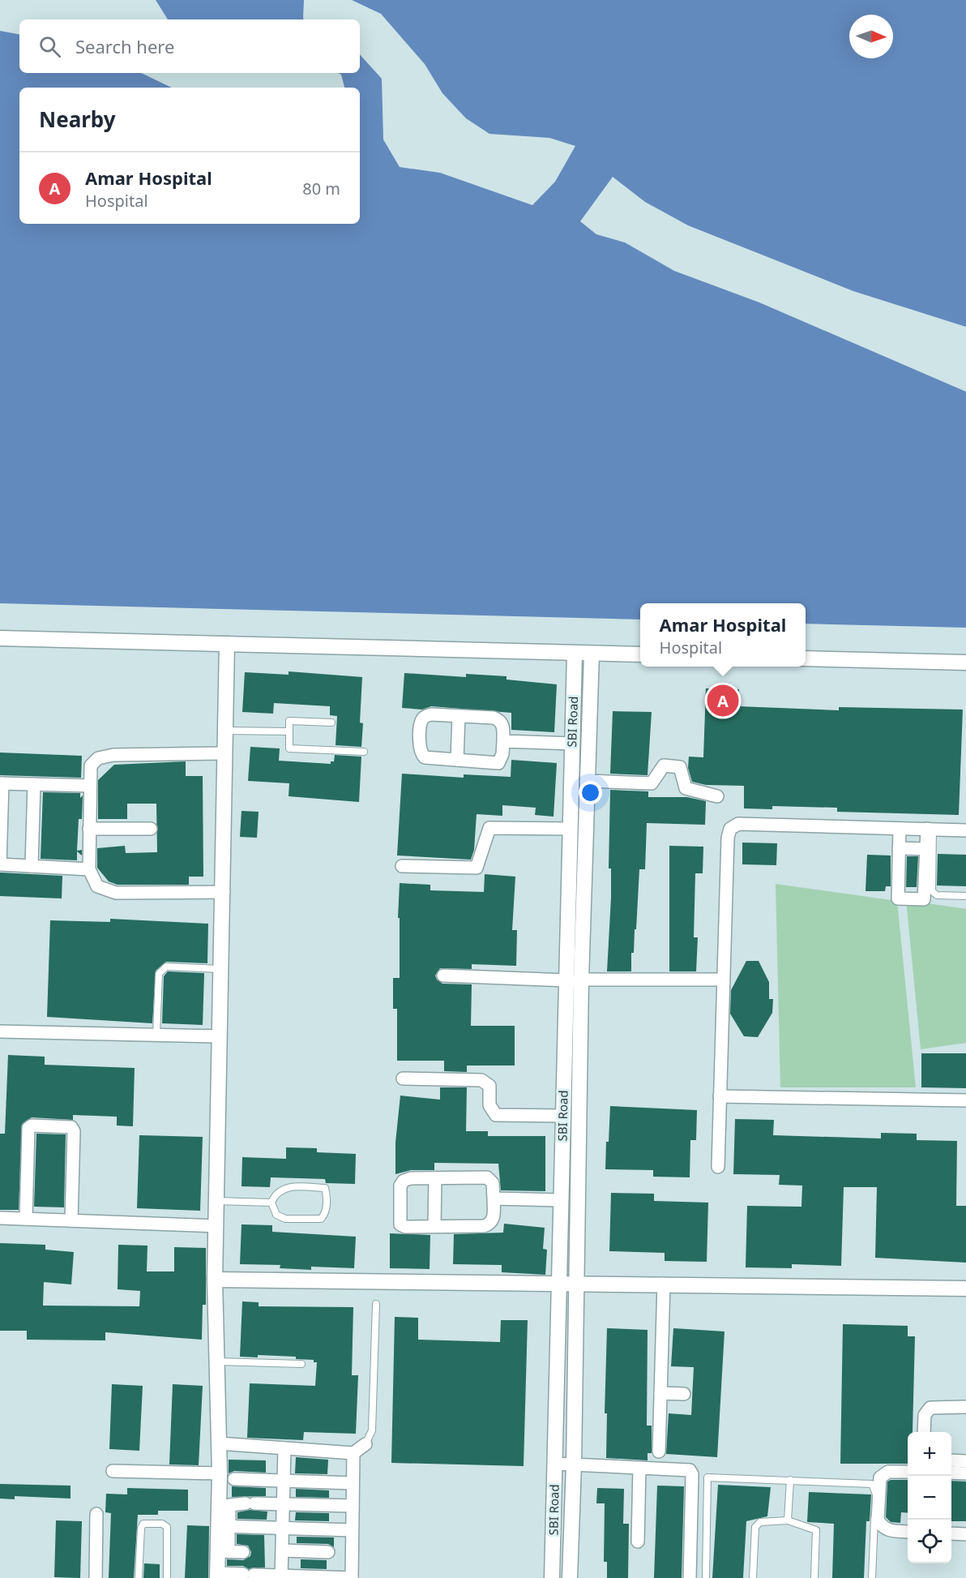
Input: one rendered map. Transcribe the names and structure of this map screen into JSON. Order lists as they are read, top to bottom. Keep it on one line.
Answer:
{"streets":{"street":["SBI Road"]},"north":"right","page":{"search":"Search here","heading":"Nearby","list":[{"mark":"A","name":"Amar Hospital","note":"Hospital","value":"80 m"}],"popup":["Amar Hospital","Hospital"],"pins":"A","map_buttons":["+","−"]}}
